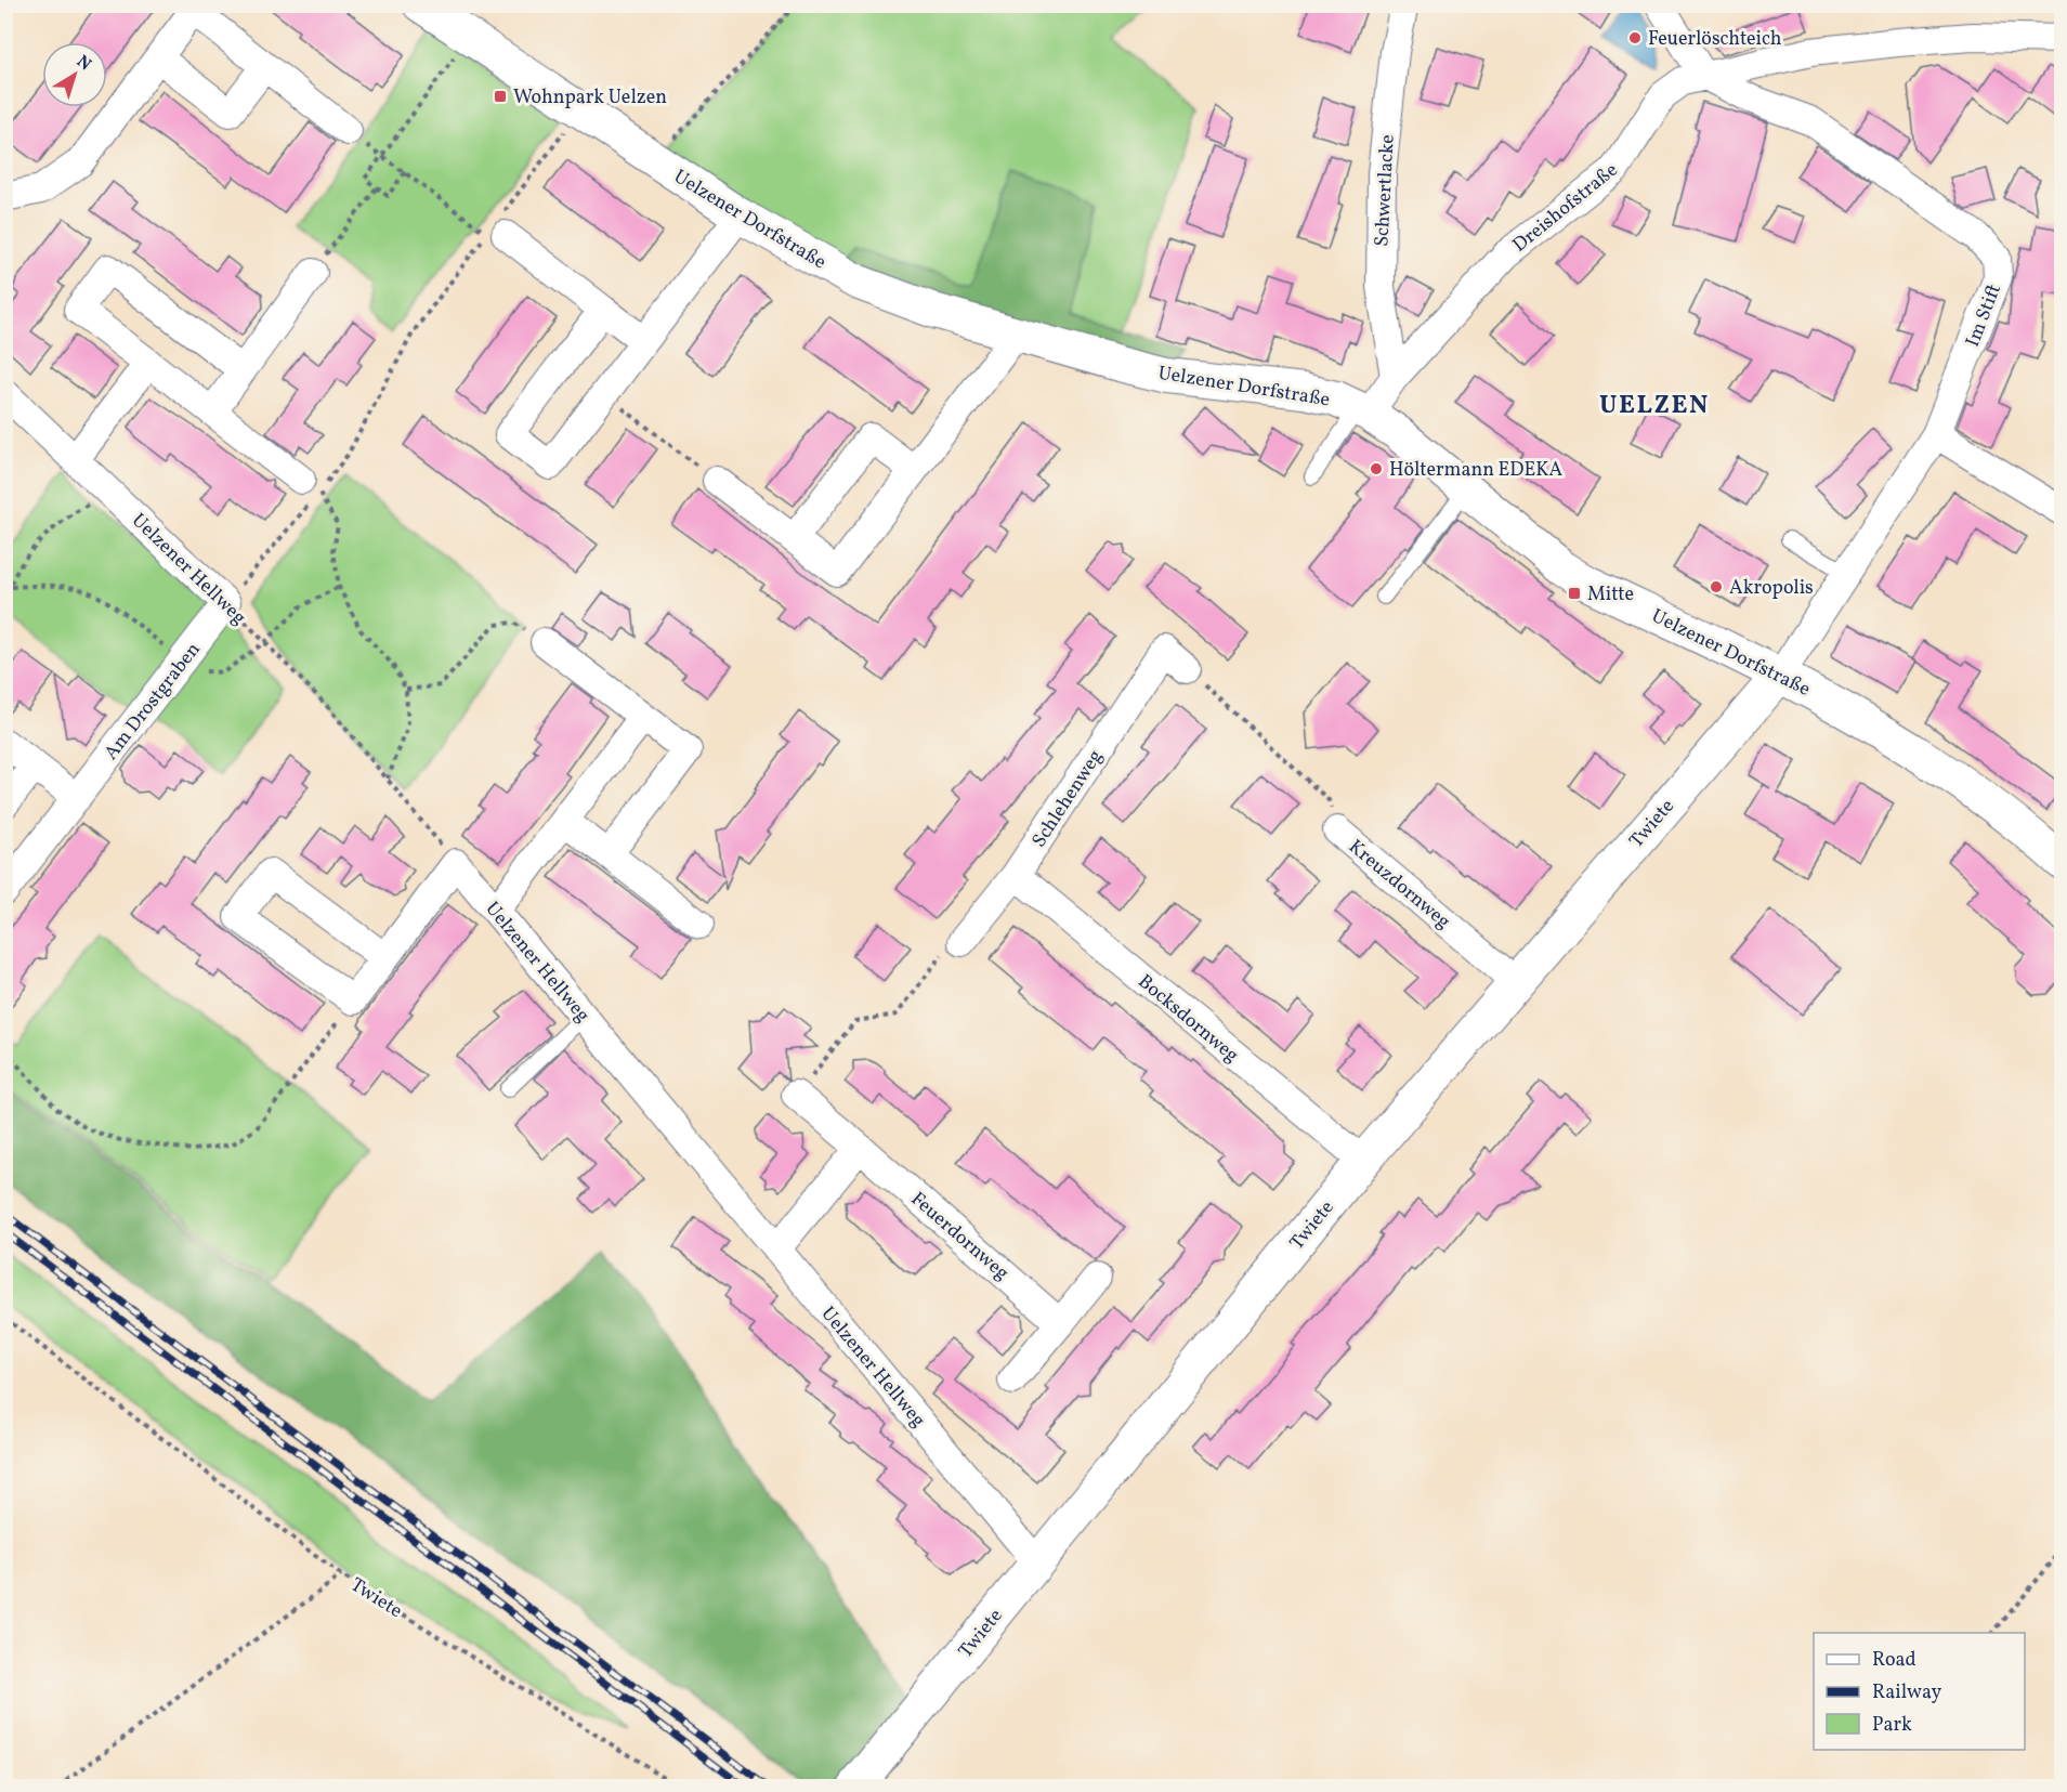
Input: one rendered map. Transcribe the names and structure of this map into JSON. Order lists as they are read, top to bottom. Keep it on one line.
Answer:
{"streets":{"street":["Schwertlacke","Dreishofstraße","Uelzener Dorfstraße","Im Stift","Uelzener Hellweg","Am Drostgraben","Schlehenweg","Twiete","Kreuzdornweg","Bocksdornweg","Feuerdornweg"]},"crossings":[["Schwertlacke","Dreishofstraße"],["Dreishofstraße","Uelzener Dorfstraße"],["Dreishofstraße","Im Stift"],["Uelzener Dorfstraße","Im Stift"],["Uelzener Dorfstraße","Twiete"],["Im Stift","Twiete"],["Uelzener Hellweg","Am Drostgraben"],["Uelzener Hellweg","Twiete"],["Schlehenweg","Kreuzdornweg"],["Schlehenweg","Bocksdornweg"],["Twiete","Kreuzdornweg"],["Twiete","Bocksdornweg"]],"districts":["UELZEN"],"places":{"other":["Feuerlöschteich","Höltermann EDEKA","Akropolis"],"transit":["Wohnpark Uelzen","Mitte"]},"legend":["Road","Railway","Park"],"north":"top right"}
